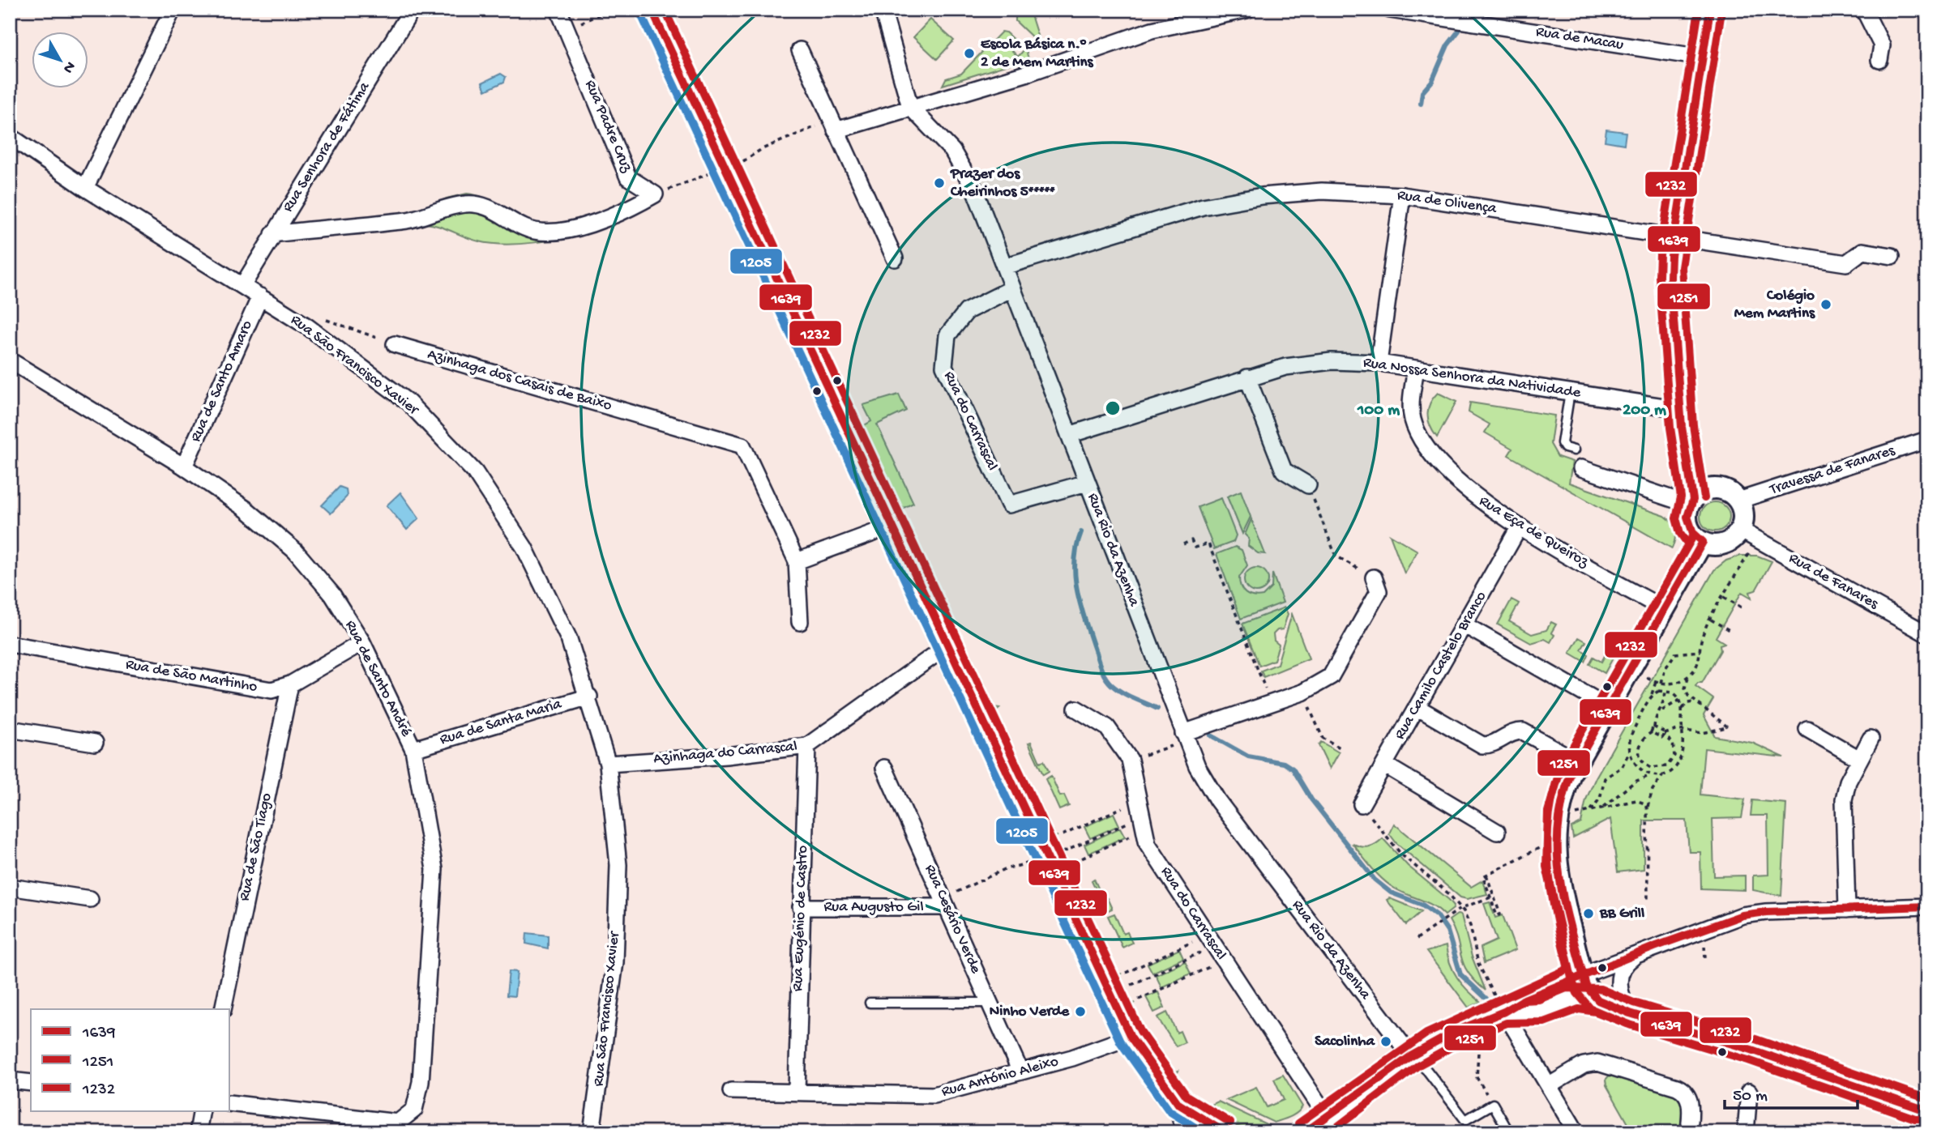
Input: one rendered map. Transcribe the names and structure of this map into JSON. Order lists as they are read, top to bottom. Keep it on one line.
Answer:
{"streets":{"street":["Rua de Macau","Rua Padre Cruz","Rua Senhora de Fátima","Rua de Olivença","Rua São Francisco Xavier","Rua Nossa Senhora da Natividade","Azinhaga dos Casais de Baixo","Rua de Santo Amaro","Rua do Carrascal","Travessa de Fanares","Rua Eça de Queiroz","Rua Rio da Azenha","Rua de Fanares","Rua Camilo Castelo Branco","Rua de São Martinho","Rua de Santo André","Rua de Santa Maria","Azinhaga do Carrascal","Rua de São Tiago","Rua Augusto Gil","Rua Eugénio de Castro","Rua Cesário Verde","Rua António Aleixo"]},"crossings":[["Rua Senhora de Fátima","Rua São Francisco Xavier"],["Rua de Olivença","Rua Rio da Azenha"],["Rua São Francisco Xavier","Rua de Santo Amaro"],["Rua São Francisco Xavier","Rua de Santa Maria"],["Rua São Francisco Xavier","Azinhaga do Carrascal"],["Rua Nossa Senhora da Natividade","Rua Eça de Queiroz"],["Rua Nossa Senhora da Natividade","Rua Rio da Azenha"],["Rua de Santo Amaro","Rua de Santo André"],["Rua do Carrascal","Rua Rio da Azenha"],["Travessa de Fanares","Rua de Fanares"],["Rua Eça de Queiroz","Rua Camilo Castelo Branco"],["Rua de São Martinho","Rua de Santo André"],["Rua de São Martinho","Rua de São Tiago"],["Rua de Santo André","Rua de Santa Maria"],["Azinhaga do Carrascal","Rua Eugénio de Castro"],["Rua Augusto Gil","Rua Eugénio de Castro"],["Rua Augusto Gil","Rua Cesário Verde"],["Rua Eugénio de Castro","Rua António Aleixo"],["Rua Cesário Verde","Rua António Aleixo"]],"places":["Escola Básica n.º 2 de Mem Martins","Prazer dos Cheirinhos 5*****","Colégio Mem Martins","BB Grill","Ninho Verde","Sacolinha"],"lines":["transit line 1639","transit line 1232","transit line 1251","transit line 1205"],"legend":["1639","1251","1232"],"scale_bar":"50 m","north":"bottom right","rings":["100 m","200 m"]}
